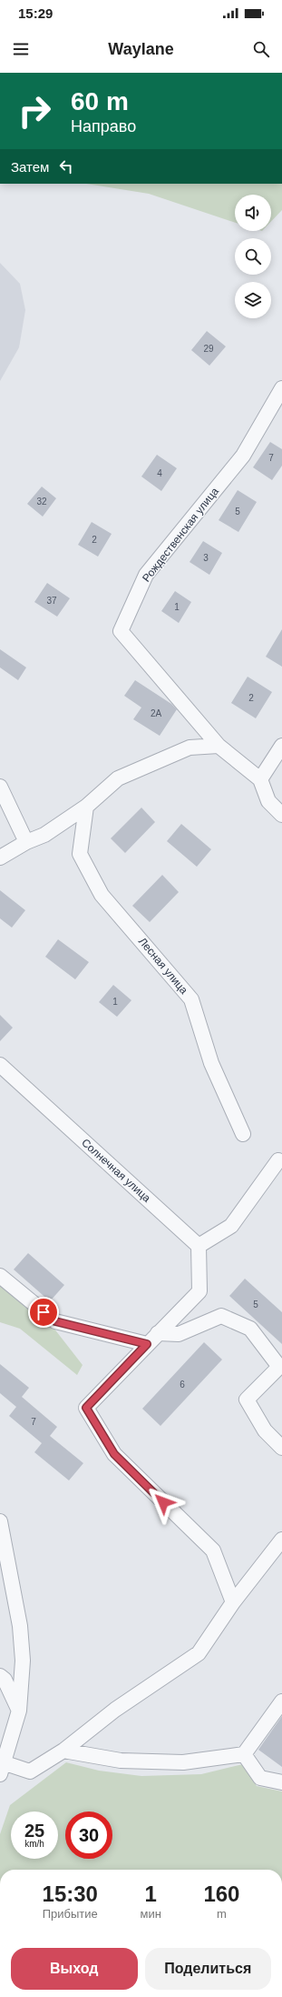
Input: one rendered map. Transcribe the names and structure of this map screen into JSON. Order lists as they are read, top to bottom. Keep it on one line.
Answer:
{"streets":{"street":["Рождественская улица","Лесная улица","Солнечная улица"]},"house_numbers":["29","7","4","32","5","2","3","37","1","2","2А","1","5","6","7"],"page":{"status":"15:29","header":"Waylane","turn":["60 m","Направо"],"then":"Затем","speed":"25 km/h","limit":"30","eta":["15:30","Прибытие","1","мин","160","m"],"buttons":["Выход","Поделиться"]}}
